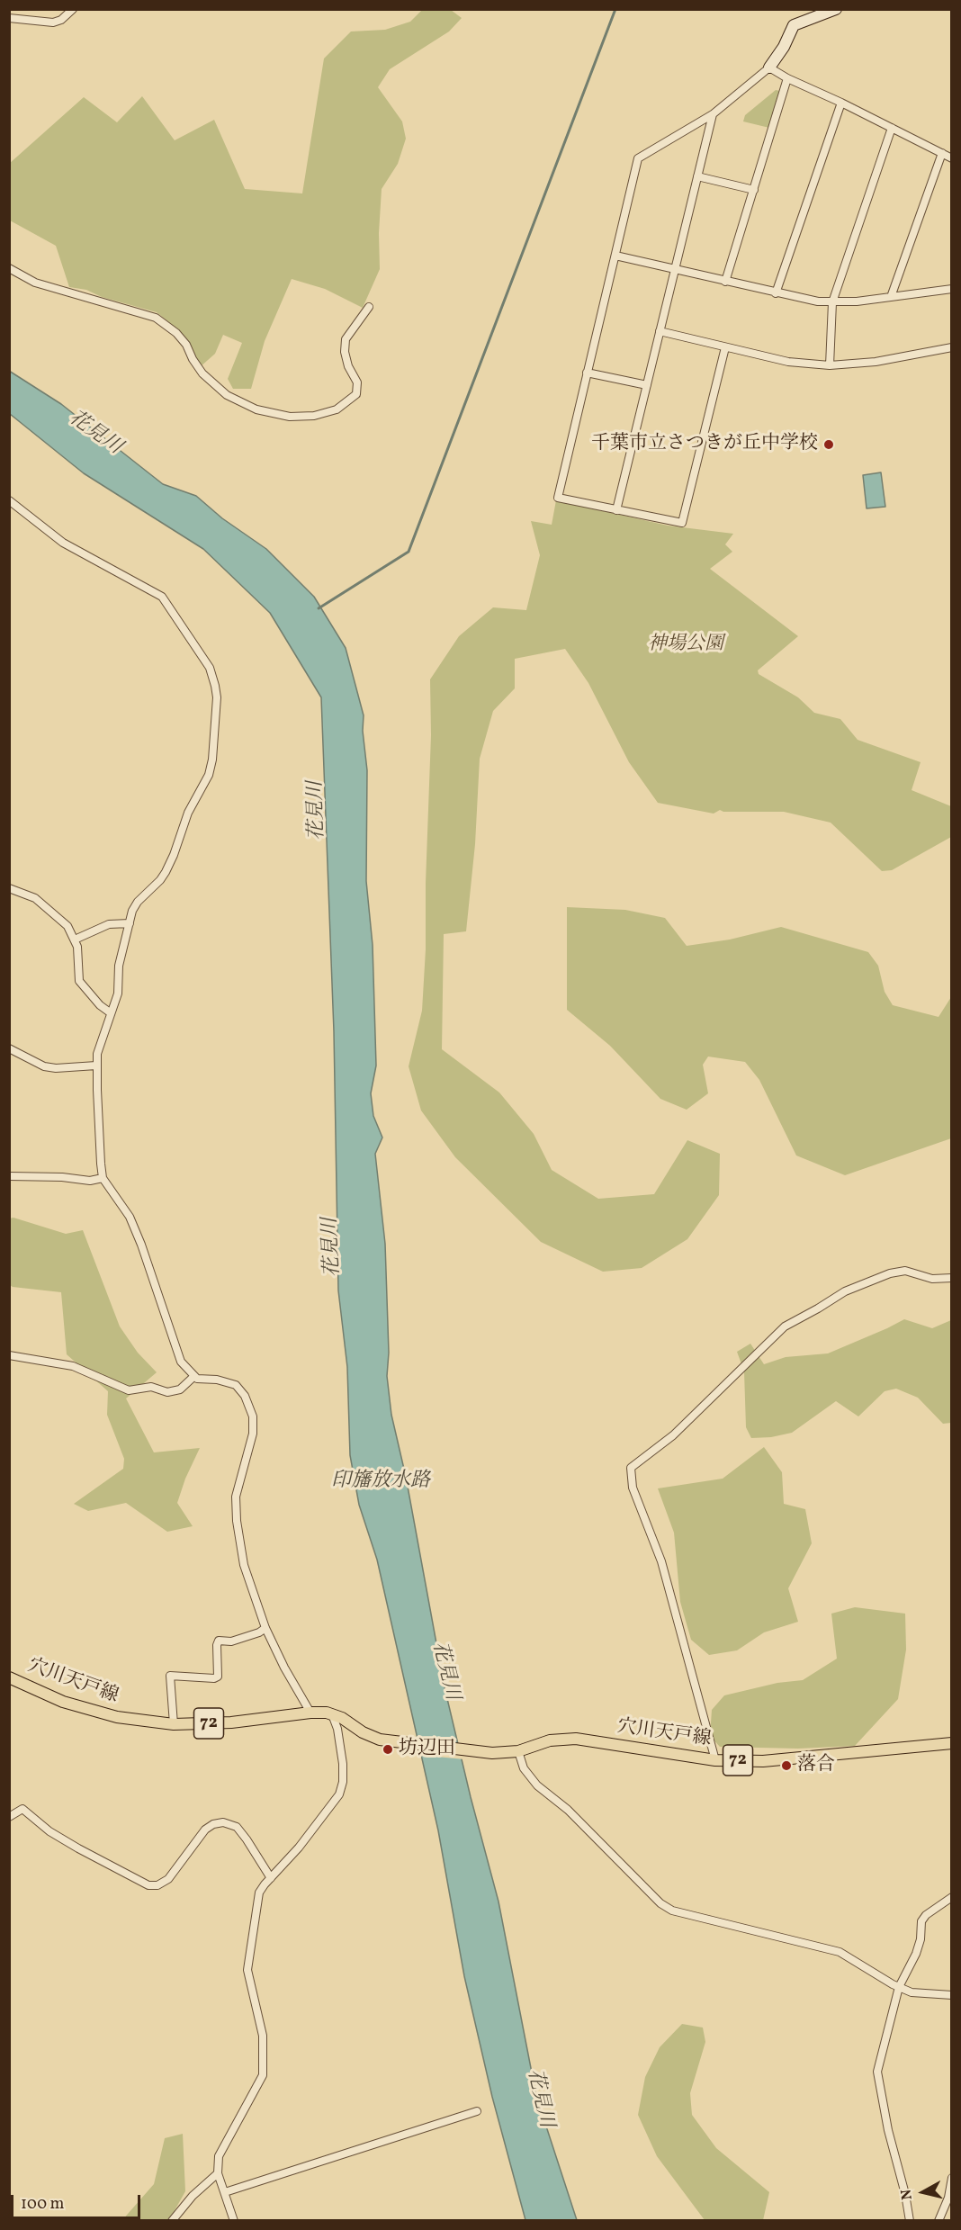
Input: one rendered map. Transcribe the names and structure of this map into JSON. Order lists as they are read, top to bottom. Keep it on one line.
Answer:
{"streets":{"main road":["穴川天戸線","72"]},"water":["花見川","印旛放水路"],"parks":["神場公園"],"places":["千葉市立さつきが丘中学校","坊辺田","落合"],"scale_bar":"100 m","north":"left"}
